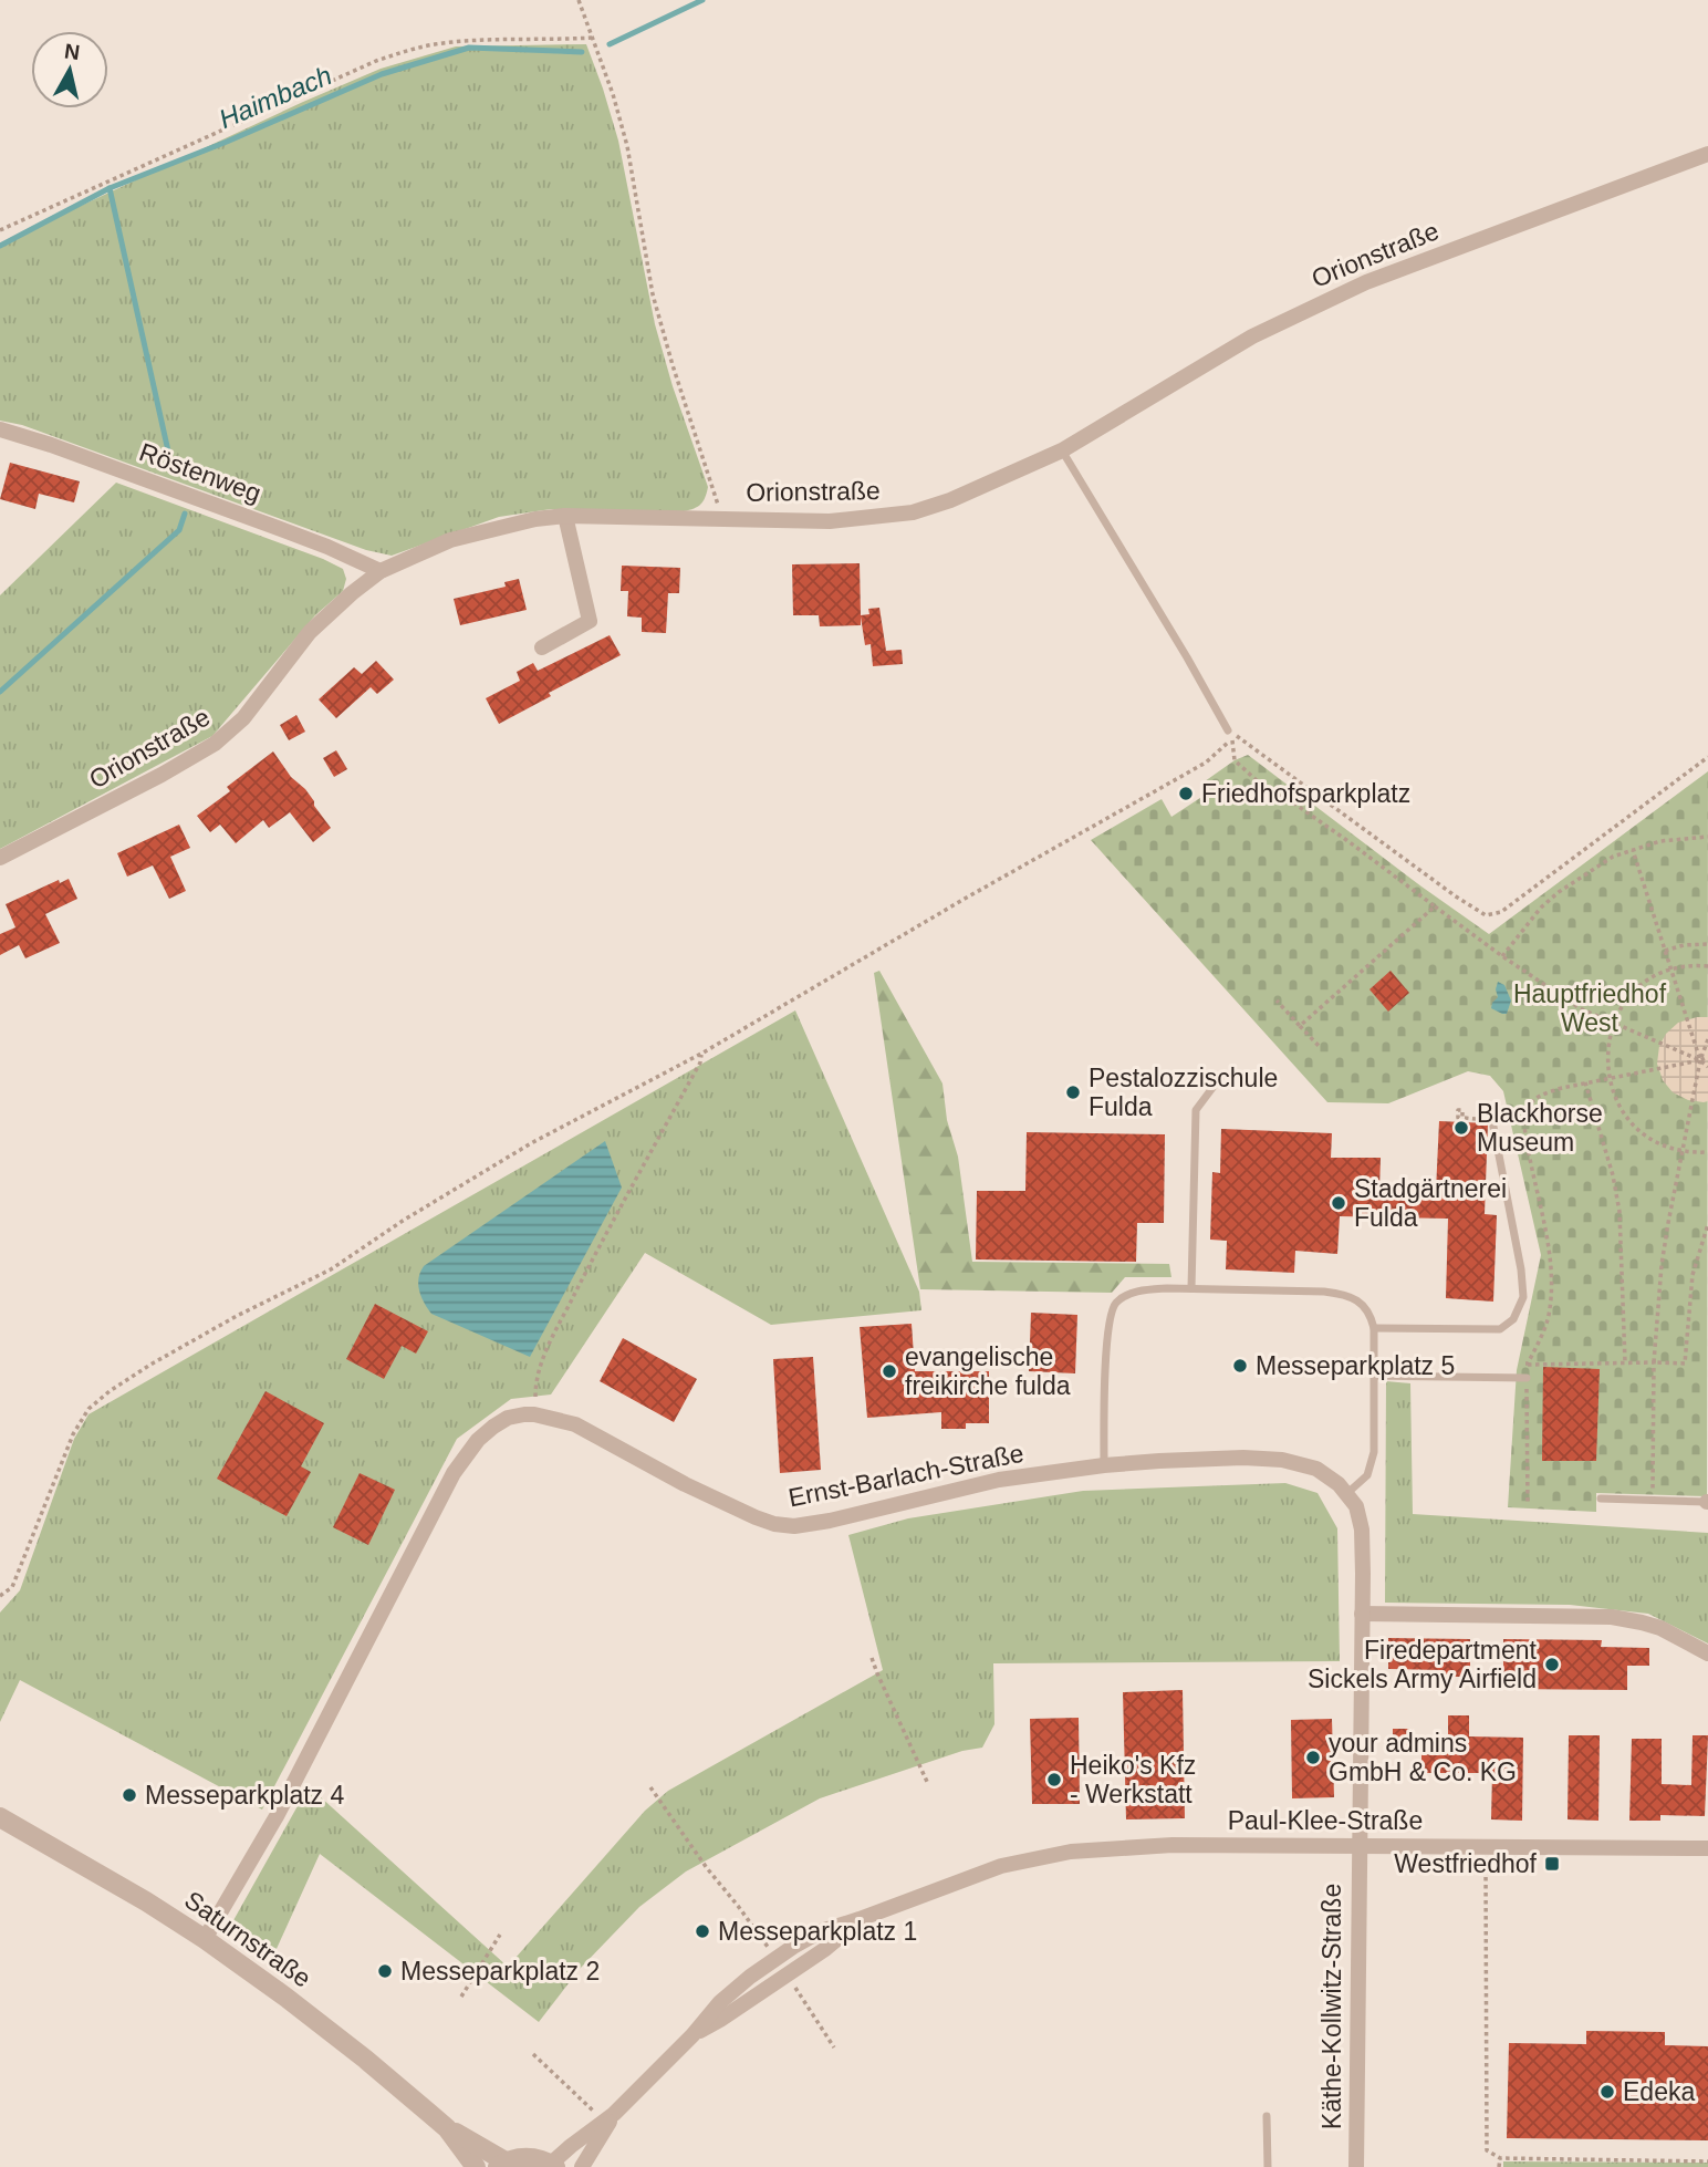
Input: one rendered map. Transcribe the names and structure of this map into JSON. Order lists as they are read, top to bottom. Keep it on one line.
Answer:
{"streets":{"street":["Orionstraße","Röstenweg","Ernst-Barlach-Straße","Paul-Klee-Straße","Saturnstraße","Käthe-Kollwitz-Straße"]},"crossings":[["Orionstraße","Röstenweg"],["Ernst-Barlach-Straße","Paul-Klee-Straße"],["Ernst-Barlach-Straße","Saturnstraße"],["Ernst-Barlach-Straße","Käthe-Kollwitz-Straße"],["Paul-Klee-Straße","Käthe-Kollwitz-Straße"]],"water":["Haimbach"],"parks":["Hauptfriedhof West"],"places":{"other":["Friedhofsparkplatz","Pestalozzischule Fulda","Blackhorse Museum","Stadgärtnerei Fulda","Messeparkplatz 5","evangelische freikirche fulda","Firedepartment Sickels Army Airfield","your admins GmbH & Co. KG","Heiko's Kfz - Werkstatt","Messeparkplatz 4","Messeparkplatz 1","Messeparkplatz 2","Edeka"],"transit":["Westfriedhof"]},"north":"top"}
